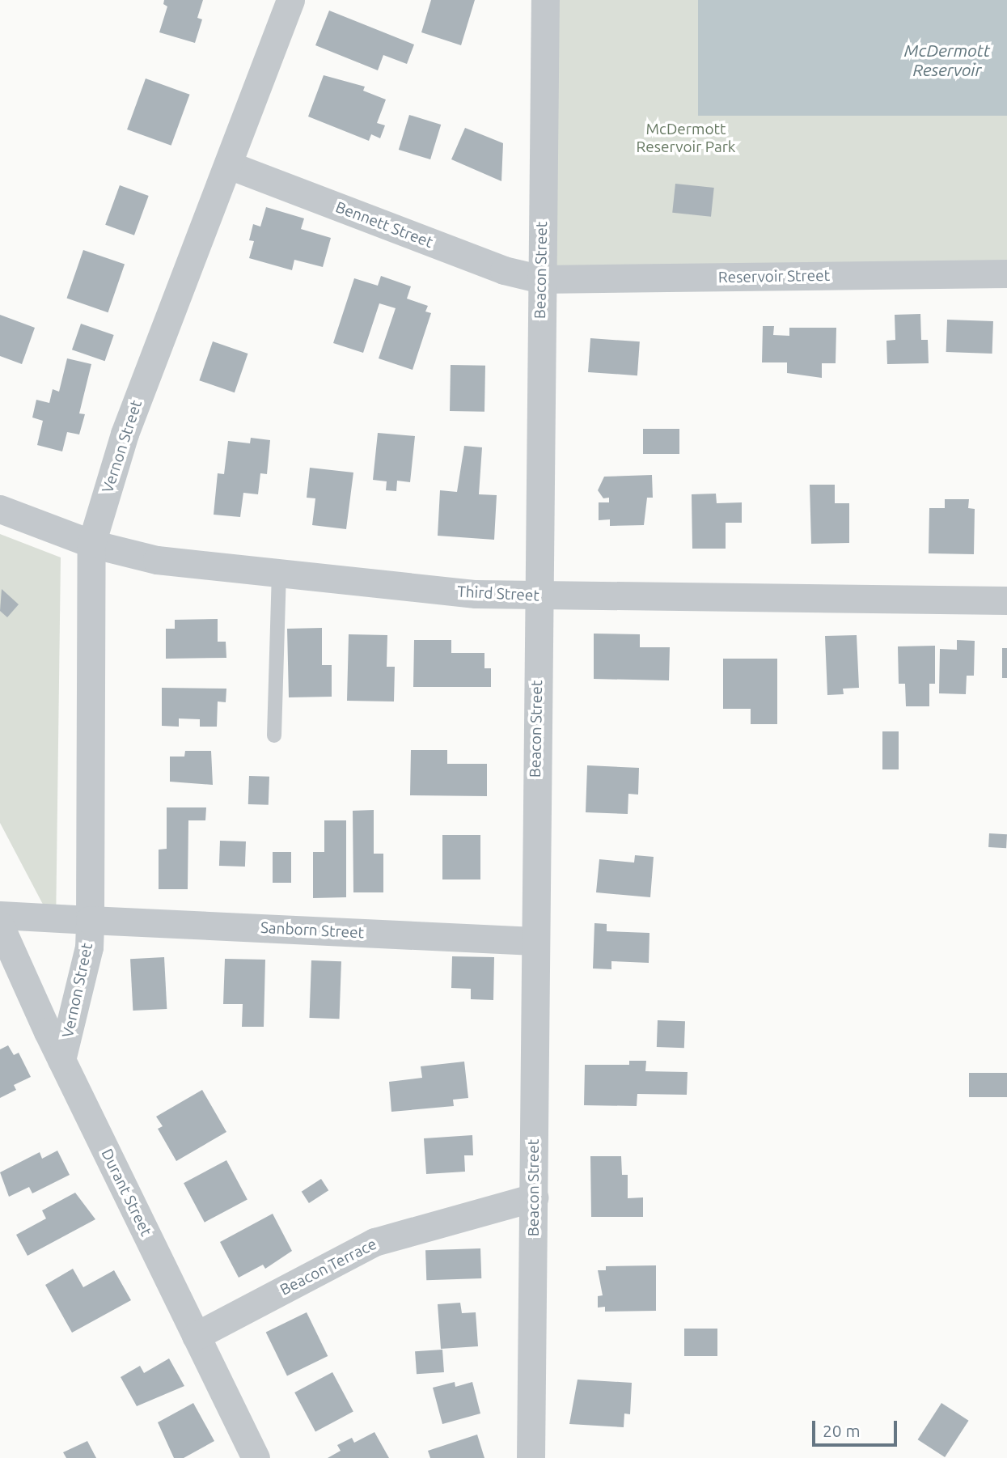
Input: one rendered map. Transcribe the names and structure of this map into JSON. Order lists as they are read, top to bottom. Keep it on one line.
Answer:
{"streets":{"street":["Bennett Street","Beacon Street","Reservoir Street","Vernon Street","Third Street","Sanborn Street","Durant Street","Beacon Terrace"]},"crossings":[["Bennett Street","Beacon Street"],["Bennett Street","Reservoir Street"],["Bennett Street","Vernon Street"],["Beacon Street","Reservoir Street"],["Beacon Street","Third Street"],["Beacon Street","Sanborn Street"],["Beacon Street","Beacon Terrace"],["Vernon Street","Third Street"],["Vernon Street","Sanborn Street"],["Vernon Street","Durant Street"],["Durant Street","Beacon Terrace"]],"water":["McDermott Reservoir"],"parks":["McDermott Reservoir Park"],"scale_bar":"20 m"}
